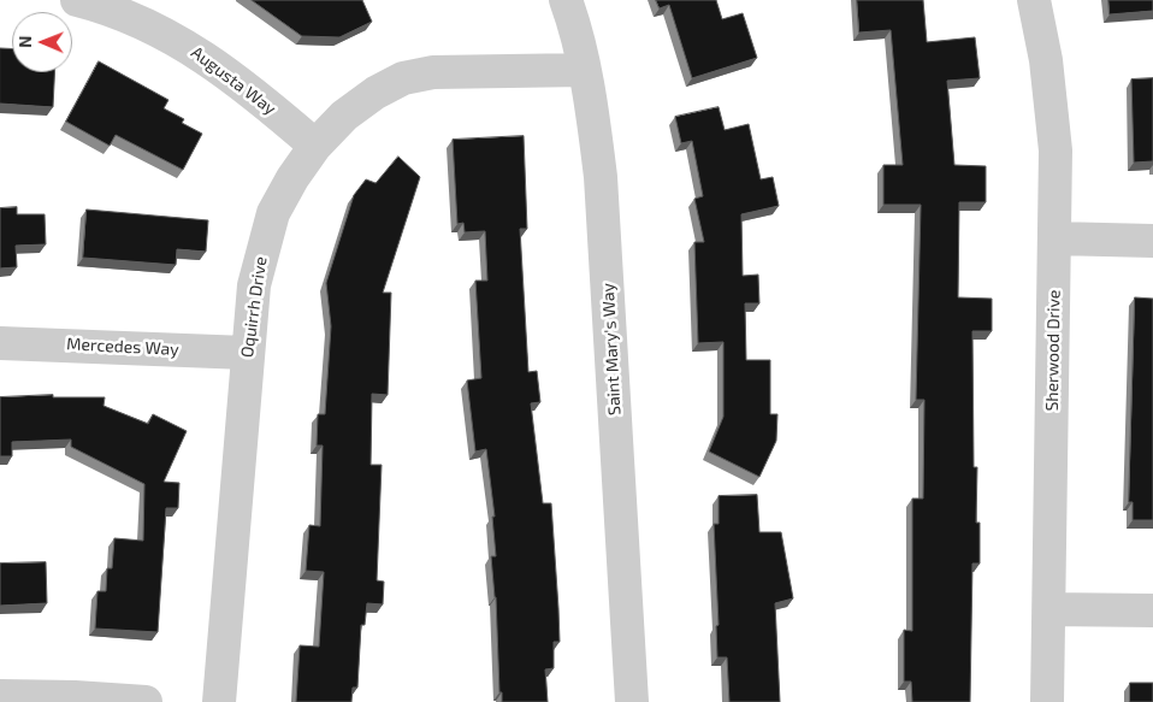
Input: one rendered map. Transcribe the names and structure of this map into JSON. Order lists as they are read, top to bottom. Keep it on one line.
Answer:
{"streets":{"street":["Augusta Way","Oquirrh Drive","Mercedes Way","Saint Mary's Way","Sherwood Drive"]},"crossings":[["Augusta Way","Oquirrh Drive"],["Oquirrh Drive","Mercedes Way"],["Oquirrh Drive","Saint Mary's Way"]],"north":"left"}
